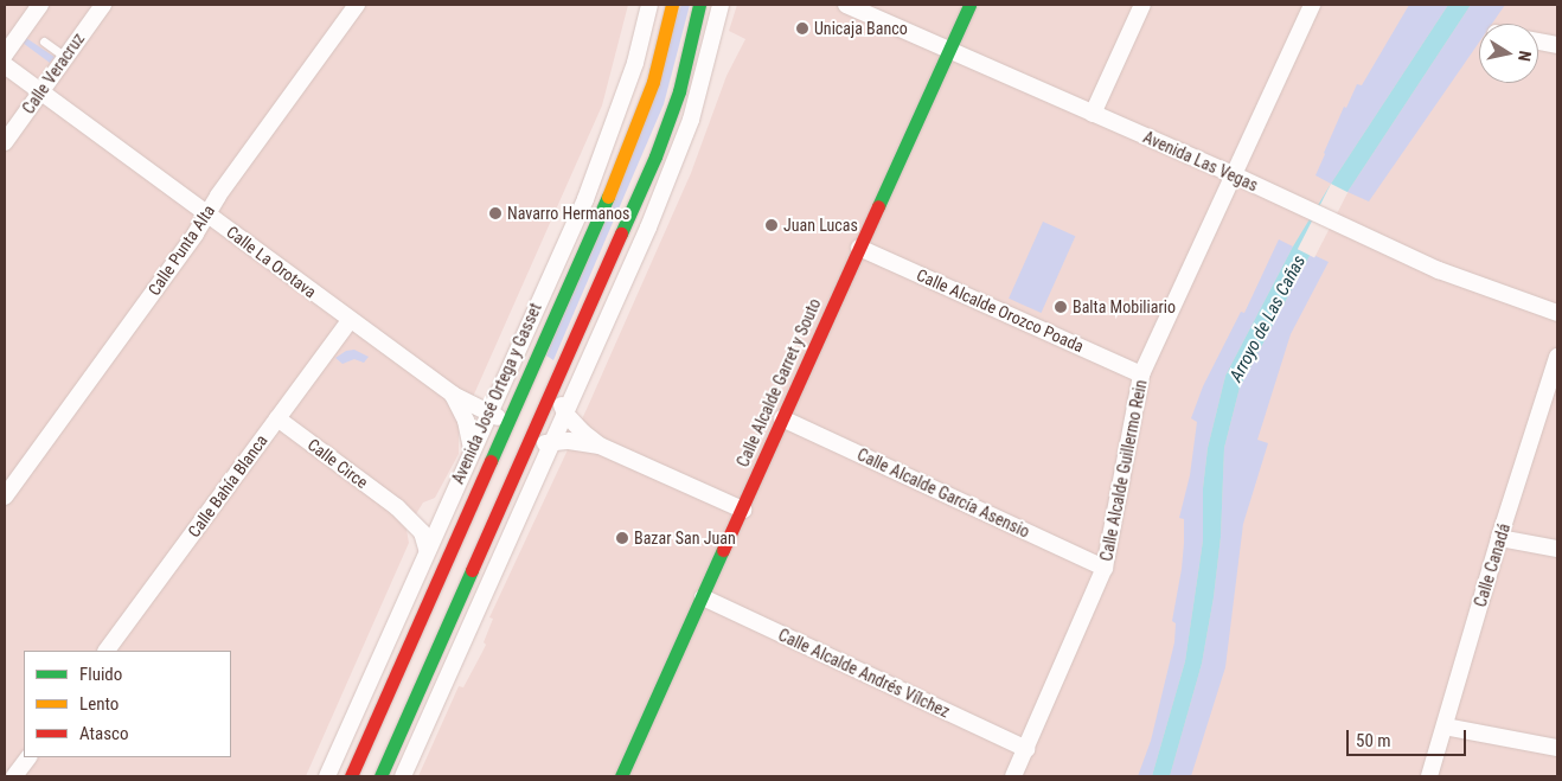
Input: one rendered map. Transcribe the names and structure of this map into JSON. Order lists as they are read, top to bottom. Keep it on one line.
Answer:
{"streets":{"main road":["Calle Alcalde Garret y Souto","Avenida José Ortega y Gasset"],"street":["Calle Veracruz","Avenida Las Vegas","Calle Punta Alta","Calle La Orotava","Calle Alcalde Orozco Poada","Calle Circe","Calle Alcalde Guillermo Rein","Calle Bahía Blanca","Calle Alcalde García Asensio","Calle Canadá","Calle Alcalde Andrés Vílchez"]},"crossings":[["Calle Veracruz","Calle La Orotava"],["Avenida Las Vegas","Calle Alcalde Garret y Souto"],["Avenida Las Vegas","Calle Alcalde Guillermo Rein"],["Calle Punta Alta","Calle La Orotava"],["Calle La Orotava","Avenida José Ortega y Gasset"],["Calle La Orotava","Calle Bahía Blanca"],["Calle Alcalde Orozco Poada","Calle Alcalde Garret y Souto"],["Calle Alcalde Orozco Poada","Calle Alcalde Guillermo Rein"],["Calle Alcalde Garret y Souto","Calle Alcalde García Asensio"],["Calle Alcalde Garret y Souto","Calle Alcalde Andrés Vílchez"],["Avenida José Ortega y Gasset","Calle Circe"],["Calle Circe","Calle Bahía Blanca"],["Calle Alcalde Guillermo Rein","Calle Alcalde García Asensio"],["Calle Alcalde Guillermo Rein","Calle Alcalde Andrés Vílchez"]],"water":["Arroyo de Las Cañas"],"places":["Unicaja Banco","Navarro Hermanos","Juan Lucas","Balta Mobiliario","Bazar San Juan"],"legend":["Fluido","Lento","Atasco"],"scale_bar":"50 m","north":"right"}
